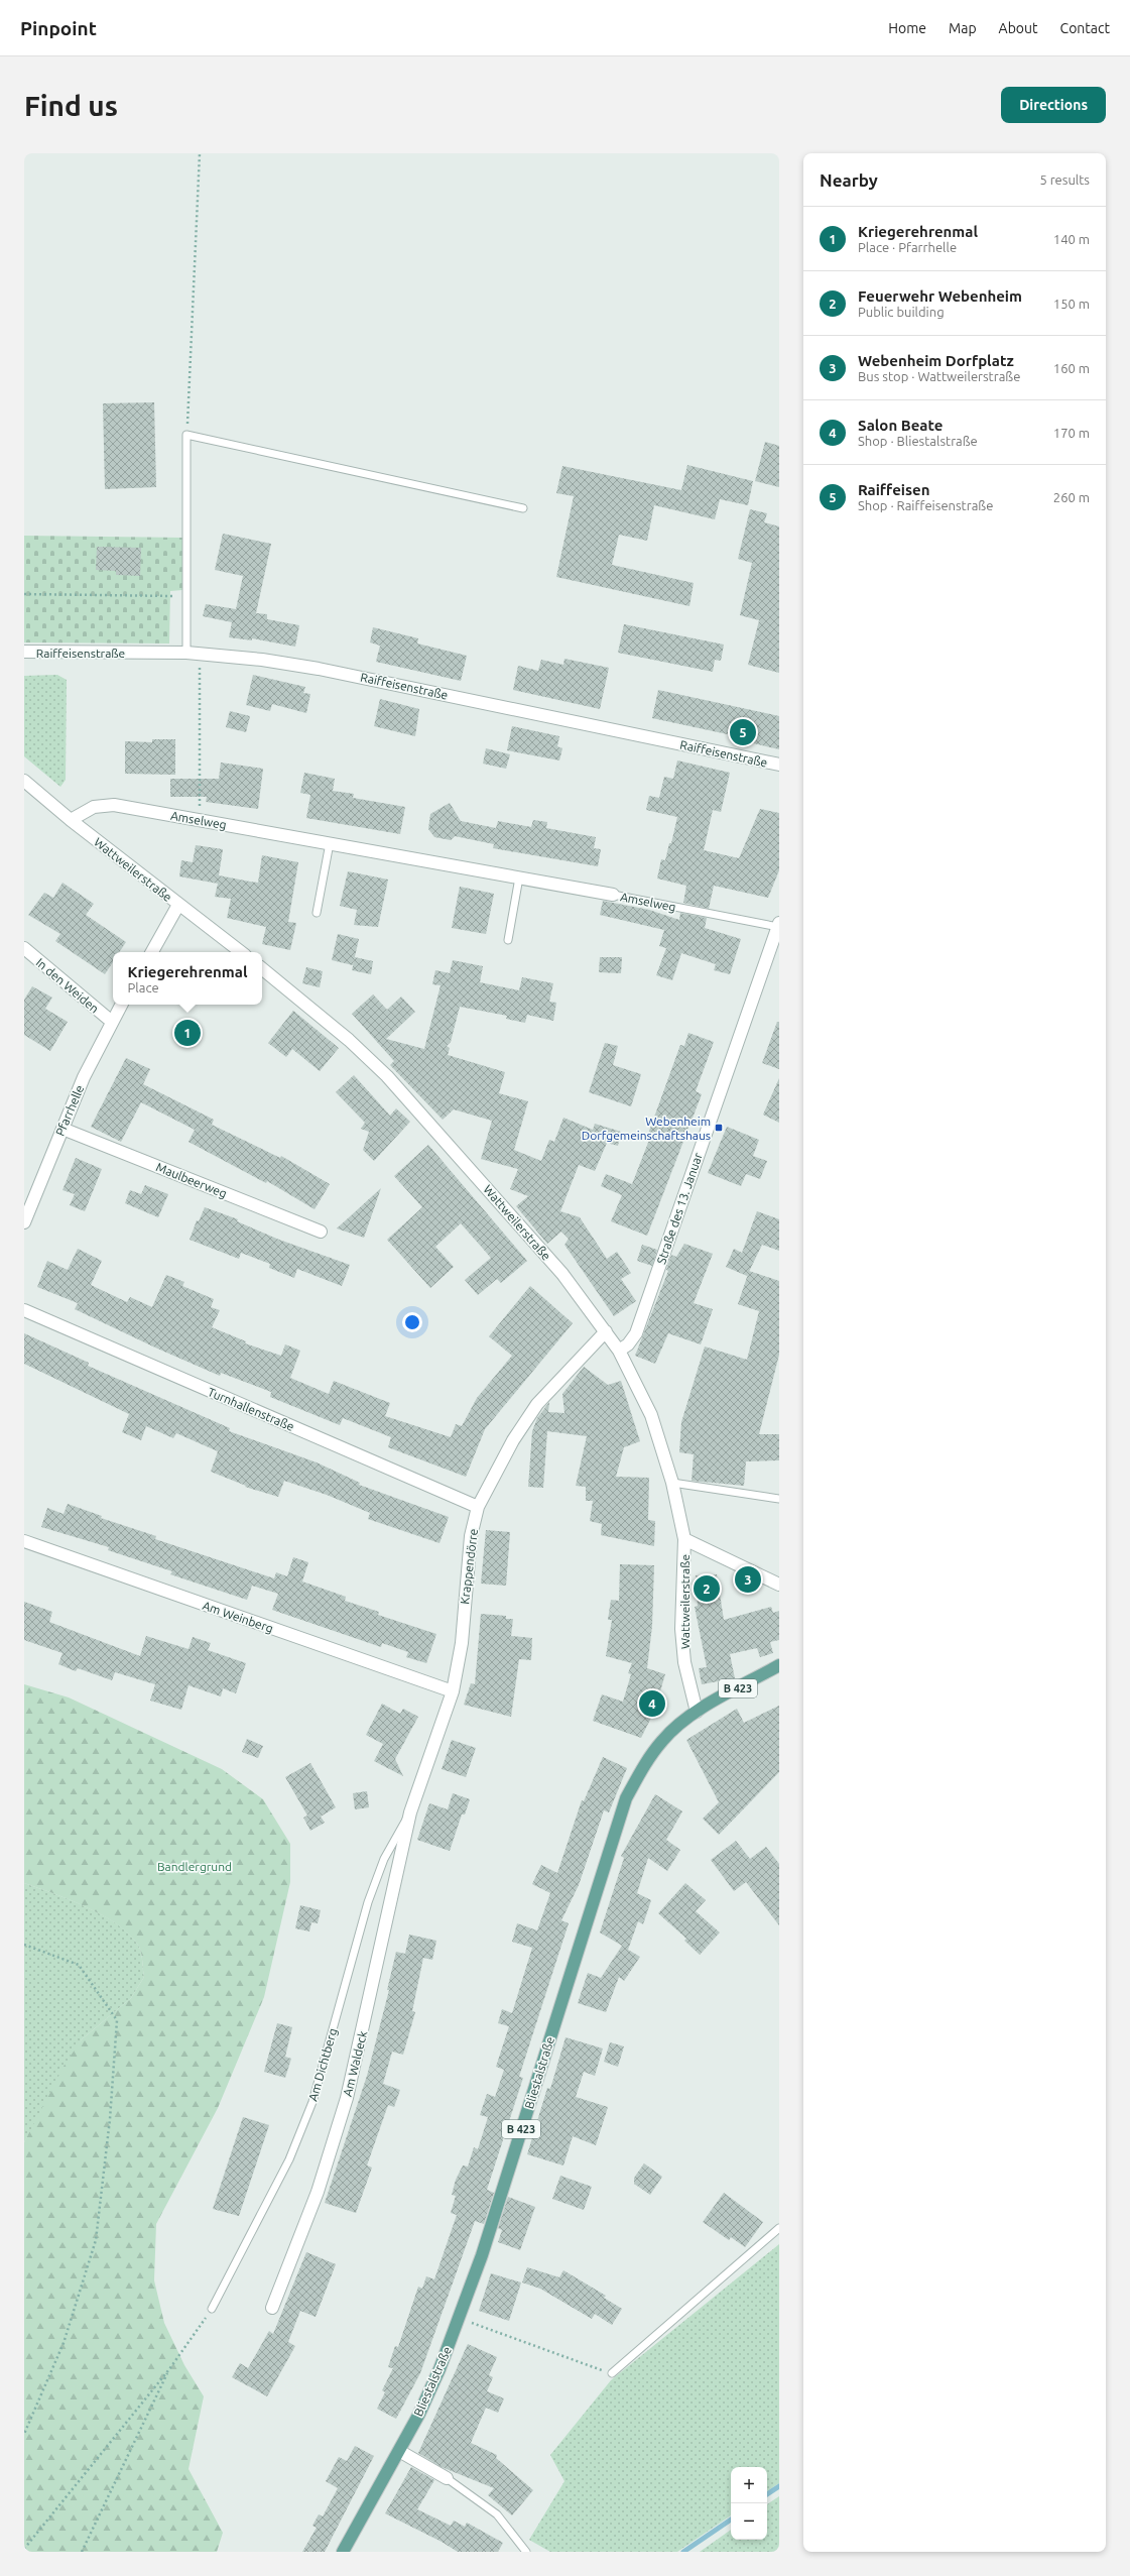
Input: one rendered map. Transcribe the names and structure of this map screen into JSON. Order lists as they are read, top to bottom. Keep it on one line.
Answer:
{"streets":{"main road":["B 423","Bliestalstraße"],"street":["Raiffeisenstraße","Amselweg","Wattweilerstraße","In den Weiden","Pfarrhelle","Maulbeerweg","Straße des 13. Januar","Turnhallenstraße","Krappendörre","Am Weinberg","Am Waldeck"],"lane":["Am Dichtberg"]},"crossings":[["Amselweg","Wattweilerstraße"],["Amselweg","Straße des 13. Januar"],["Wattweilerstraße","Straße des 13. Januar"],["Wattweilerstraße","Krappendörre"],["Wattweilerstraße","Bliestalstraße"],["In den Weiden","Pfarrhelle"],["Pfarrhelle","Maulbeerweg"],["Turnhallenstraße","Krappendörre"],["Krappendörre","Am Weinberg"],["Krappendörre","Am Waldeck"],["Krappendörre","Am Dichtberg"],["Am Waldeck","Am Dichtberg"]],"parks":["Bandlergrund"],"places":{"transit":["Webenheim Dorfgemeinschaftshaus"]},"page":{"header":"Pinpoint","nav":["Home","Map","About","Contact"],"buttons":"Directions","title":"Find us","heading":["Nearby","5 results"],"list":[{"mark":"1","name":"Kriegerehrenmal","note":"Place · Pfarrhelle","value":"140 m"},{"mark":"2","name":"Feuerwehr Webenheim","note":"Public building","value":"150 m"},{"mark":"3","name":"Webenheim Dorfplatz","note":"Bus stop · Wattweilerstraße","value":"160 m"},{"mark":"4","name":"Salon Beate","note":"Shop · Bliestalstraße","value":"170 m"},{"mark":"5","name":"Raiffeisen","note":"Shop · Raiffeisenstraße","value":"260 m"}],"pins":["5","1","3","2","4"],"popup":["Kriegerehrenmal","Place"],"map_buttons":["+","−"]}}
